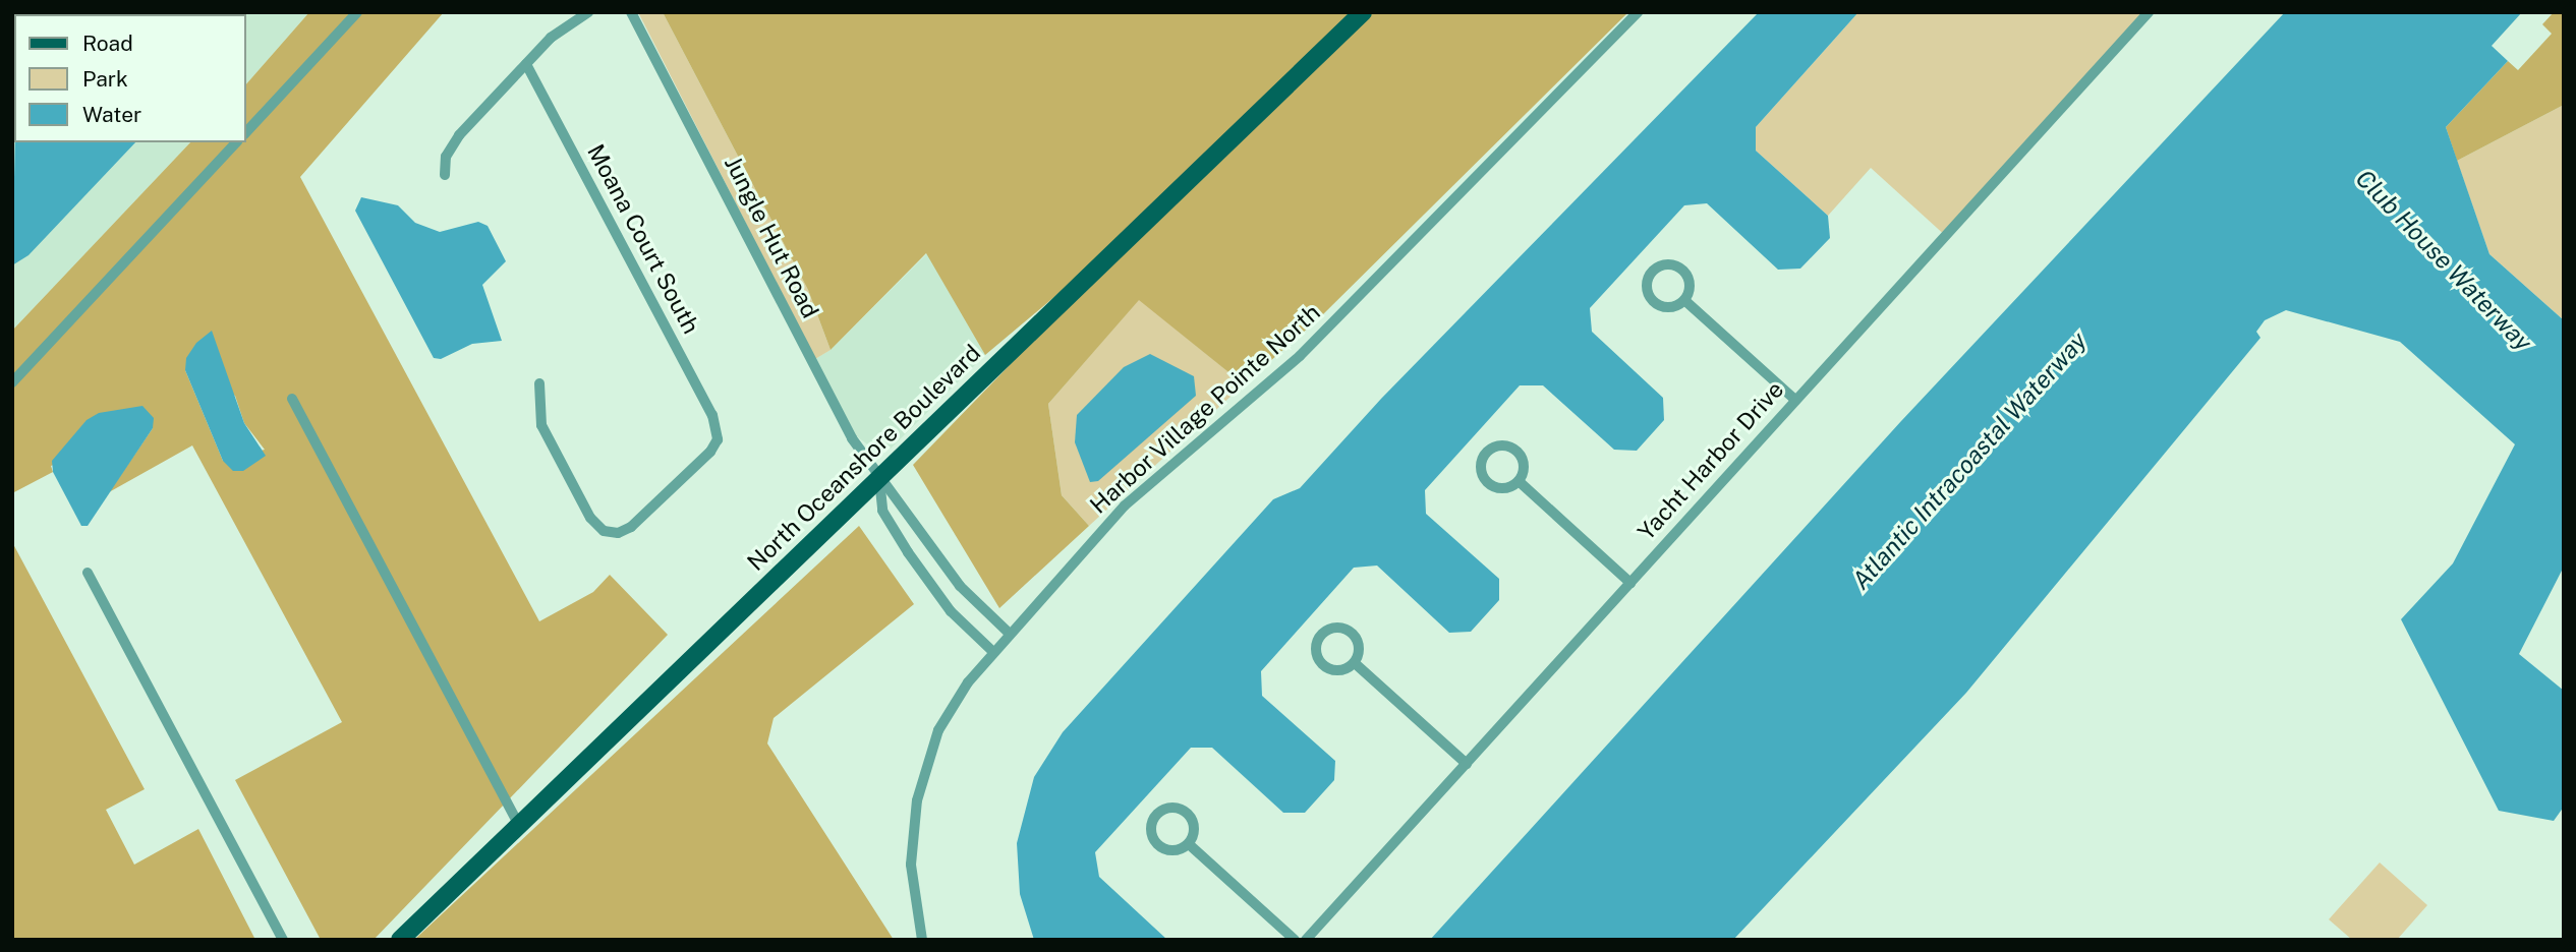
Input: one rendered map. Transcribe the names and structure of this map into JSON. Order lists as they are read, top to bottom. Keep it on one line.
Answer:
{"streets":{"main road":["North Oceanshore Boulevard"],"street":["Jungle Hut Road","Moana Court South","Harbor Village Pointe North","Yacht Harbor Drive"]},"crossings":[["Jungle Hut Road","Harbor Village Pointe North"],["Jungle Hut Road","North Oceanshore Boulevard"]],"water":["Club House Waterway","Atlantic Intracoastal Waterway"],"legend":["Road","Park","Water"]}
